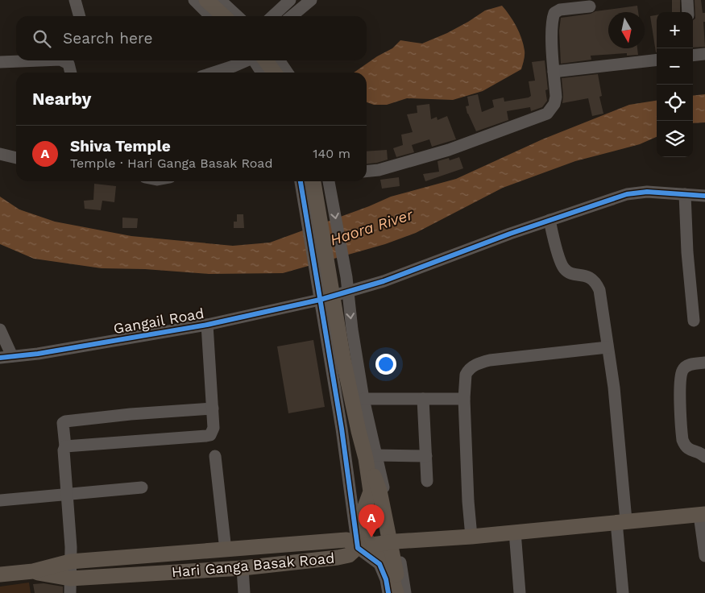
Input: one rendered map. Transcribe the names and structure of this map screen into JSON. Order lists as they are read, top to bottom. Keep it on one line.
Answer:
{"streets":{"main road":["Hari Ganga Basak Road"],"street":["Gangail Road"]},"water":["Haora River"],"north":"bottom","page":{"map_buttons":["+","−"],"search":"Search here","heading":"Nearby","list":[{"mark":"A","name":"Shiva Temple","note":"Temple · Hari Ganga Basak Road","value":"140 m"}],"pins":"A"}}
